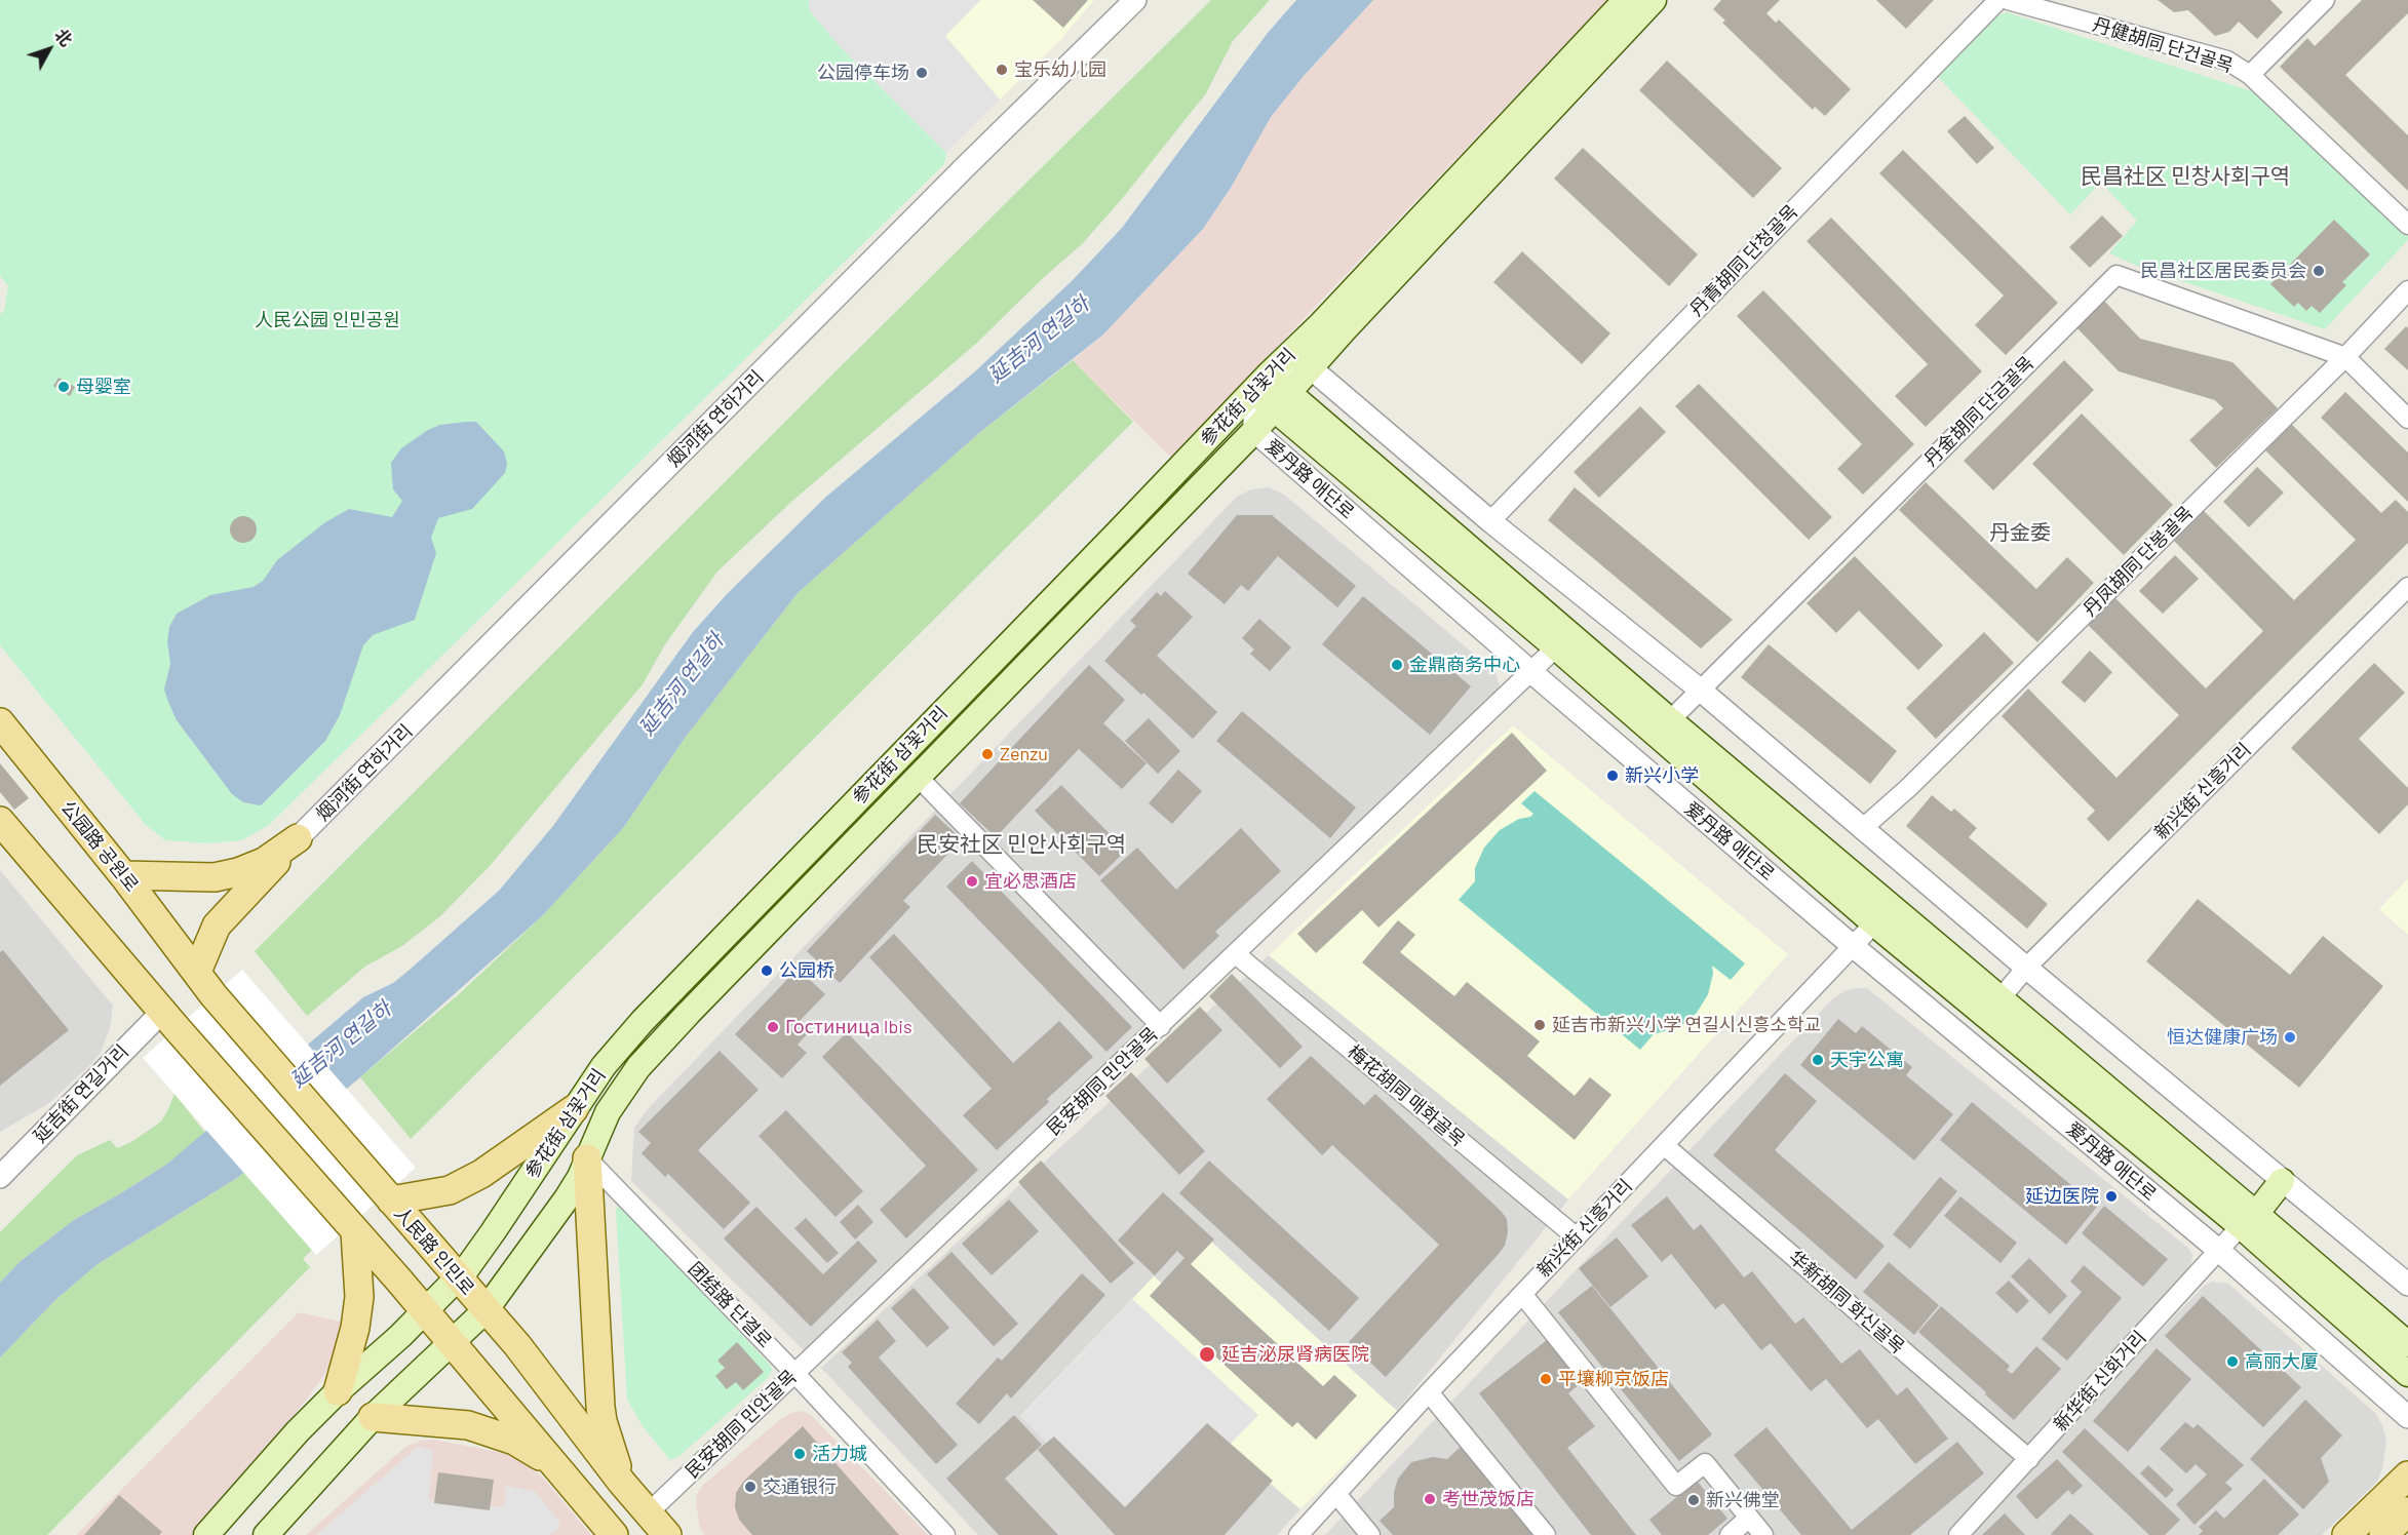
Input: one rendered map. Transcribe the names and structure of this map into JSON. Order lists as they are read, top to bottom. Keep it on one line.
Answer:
{"streets":{"main road":["参花街 삼꽃거리","爱丹路 애단로","公园路 공원로","人民路 인민로"],"street":["丹健胡同 단건골목","丹青胡同 단청골목","丹金胡同 단금골목","烟河街 연하거리","丹凤胡同 단봉골목","新兴街 신흥거리","民安胡同 민안골목","延吉街 연길거리","梅花胡同 매화골목","华新胡同 화신골목","团结路 단결로","新华街 신화거리"]},"crossings":[["参花街 삼꽃거리","爱丹路 애단로"],["参花街 삼꽃거리","人民路 인민로"],["参花街 삼꽃거리","团结路 단결로"],["丹金胡同 단금골목","爱丹路 애단로"],["丹金胡同 단금골목","丹凤胡同 단봉골목"],["爱丹路 애단로","新兴街 신흥거리"],["爱丹路 애단로","民安胡同 민안골목"],["爱丹路 애단로","新华街 신화거리"],["新兴街 신흥거리","梅花胡同 매화골목"],["新兴街 신흥거리","华新胡同 화신골목"],["公园路 공원로","人民路 인민로"],["民安胡同 민안골목","梅花胡同 매화골목"],["民安胡同 민안골목","人民路 인민로"],["民安胡同 민안골목","团结路 단결로"],["华新胡同 화신골목","新华街 신화거리"]],"districts":["民昌社区 민창사회구역","丹金委","民安社区 민안사회구역"],"water":["延吉河 연길하"],"parks":["人民公园 인민공원"],"places":["宝乐幼儿园","公园停车场","民昌社区居民委员会","母婴室","金鼎商务中心","Zenzu","新兴小学","宜必思酒店","公园桥","延吉市新兴小学 연길시신흥소학교","Гостиница Ibis","恒达健康广场","天宇公寓","延边医院","延吉泌尿肾病医院","高丽大厦","平壤柳京饭店","活力城","交通银行","考世茂饭店","新兴佛堂"],"north":"top right"}
